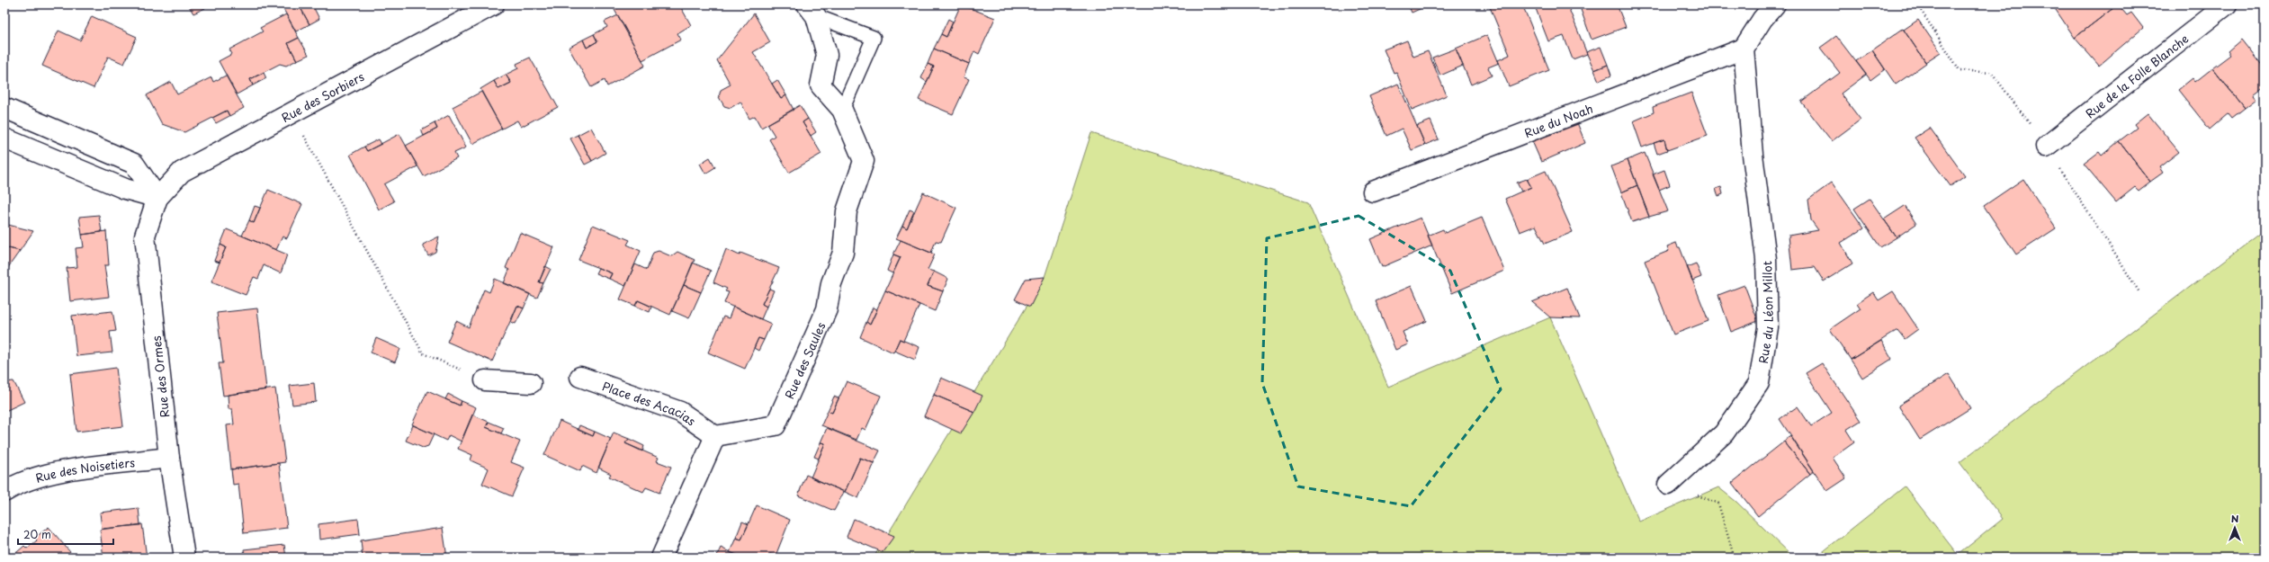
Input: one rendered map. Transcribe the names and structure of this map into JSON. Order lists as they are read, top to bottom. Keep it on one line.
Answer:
{"streets":{"street":["Rue de la Folle Blanche","Rue des Sorbiers","Rue du Noah","Rue du Léon Millot","Rue des Saules","Rue des Ormes","Place des Acacias","Rue des Noisetiers"]},"crossings":[["Rue des Sorbiers","Rue des Ormes"],["Rue du Noah","Rue du Léon Millot"],["Rue des Saules","Place des Acacias"],["Rue des Ormes","Rue des Noisetiers"]],"scale_bar":"20 m","north":"top"}
